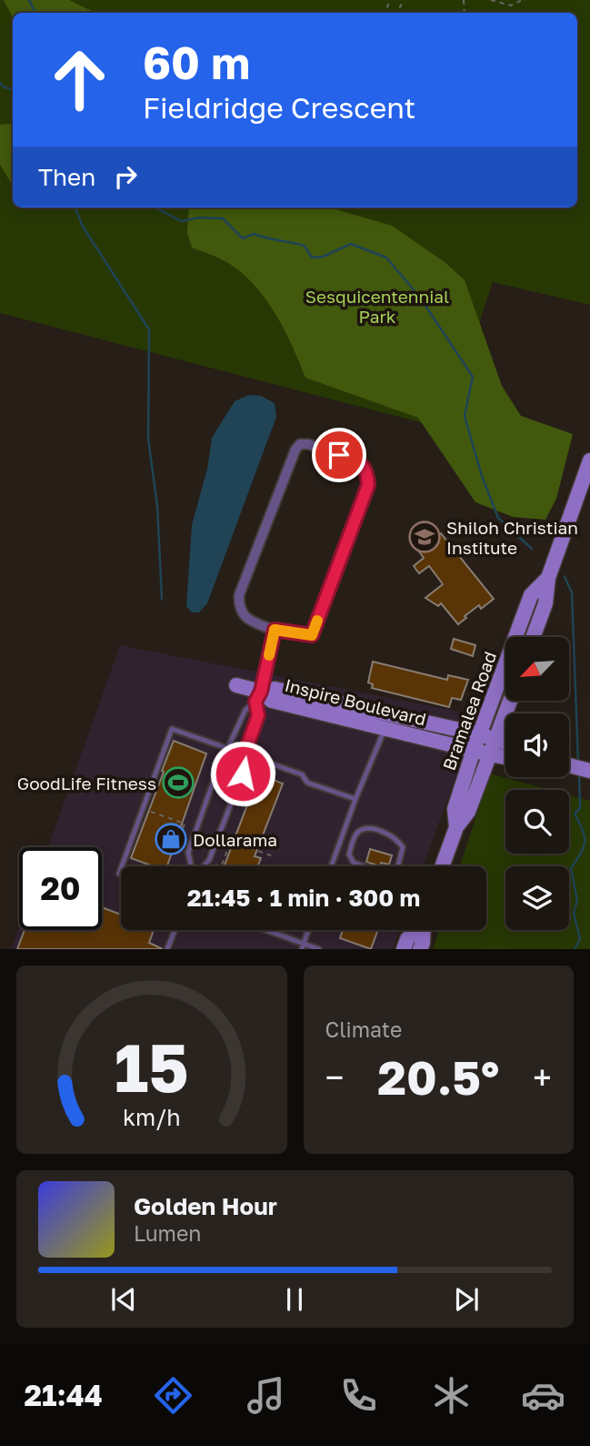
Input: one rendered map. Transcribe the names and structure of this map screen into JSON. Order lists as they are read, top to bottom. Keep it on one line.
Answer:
{"streets":{"main road":["Inspire Boulevard","Bramalea Road"]},"crossings":[["Inspire Boulevard","Bramalea Road"]],"parks":["Sesquicentennial Park"],"places":{"school or university":["Shiloh Christian Institute"],"sports":["GoodLife Fitness"],"shop":["Dollarama"]},"north":"bottom left","page":{"turn":["60 m","Fieldridge Crescent"],"then":"Then","limit":"20","trip":"21:45 · 1 min · 300 m","tile":"Climate","heat":["−","20.5°","+"],"song":["Golden Hour","Lumen"],"tabs":"21:44","gauge":["15","km/h"]}}
